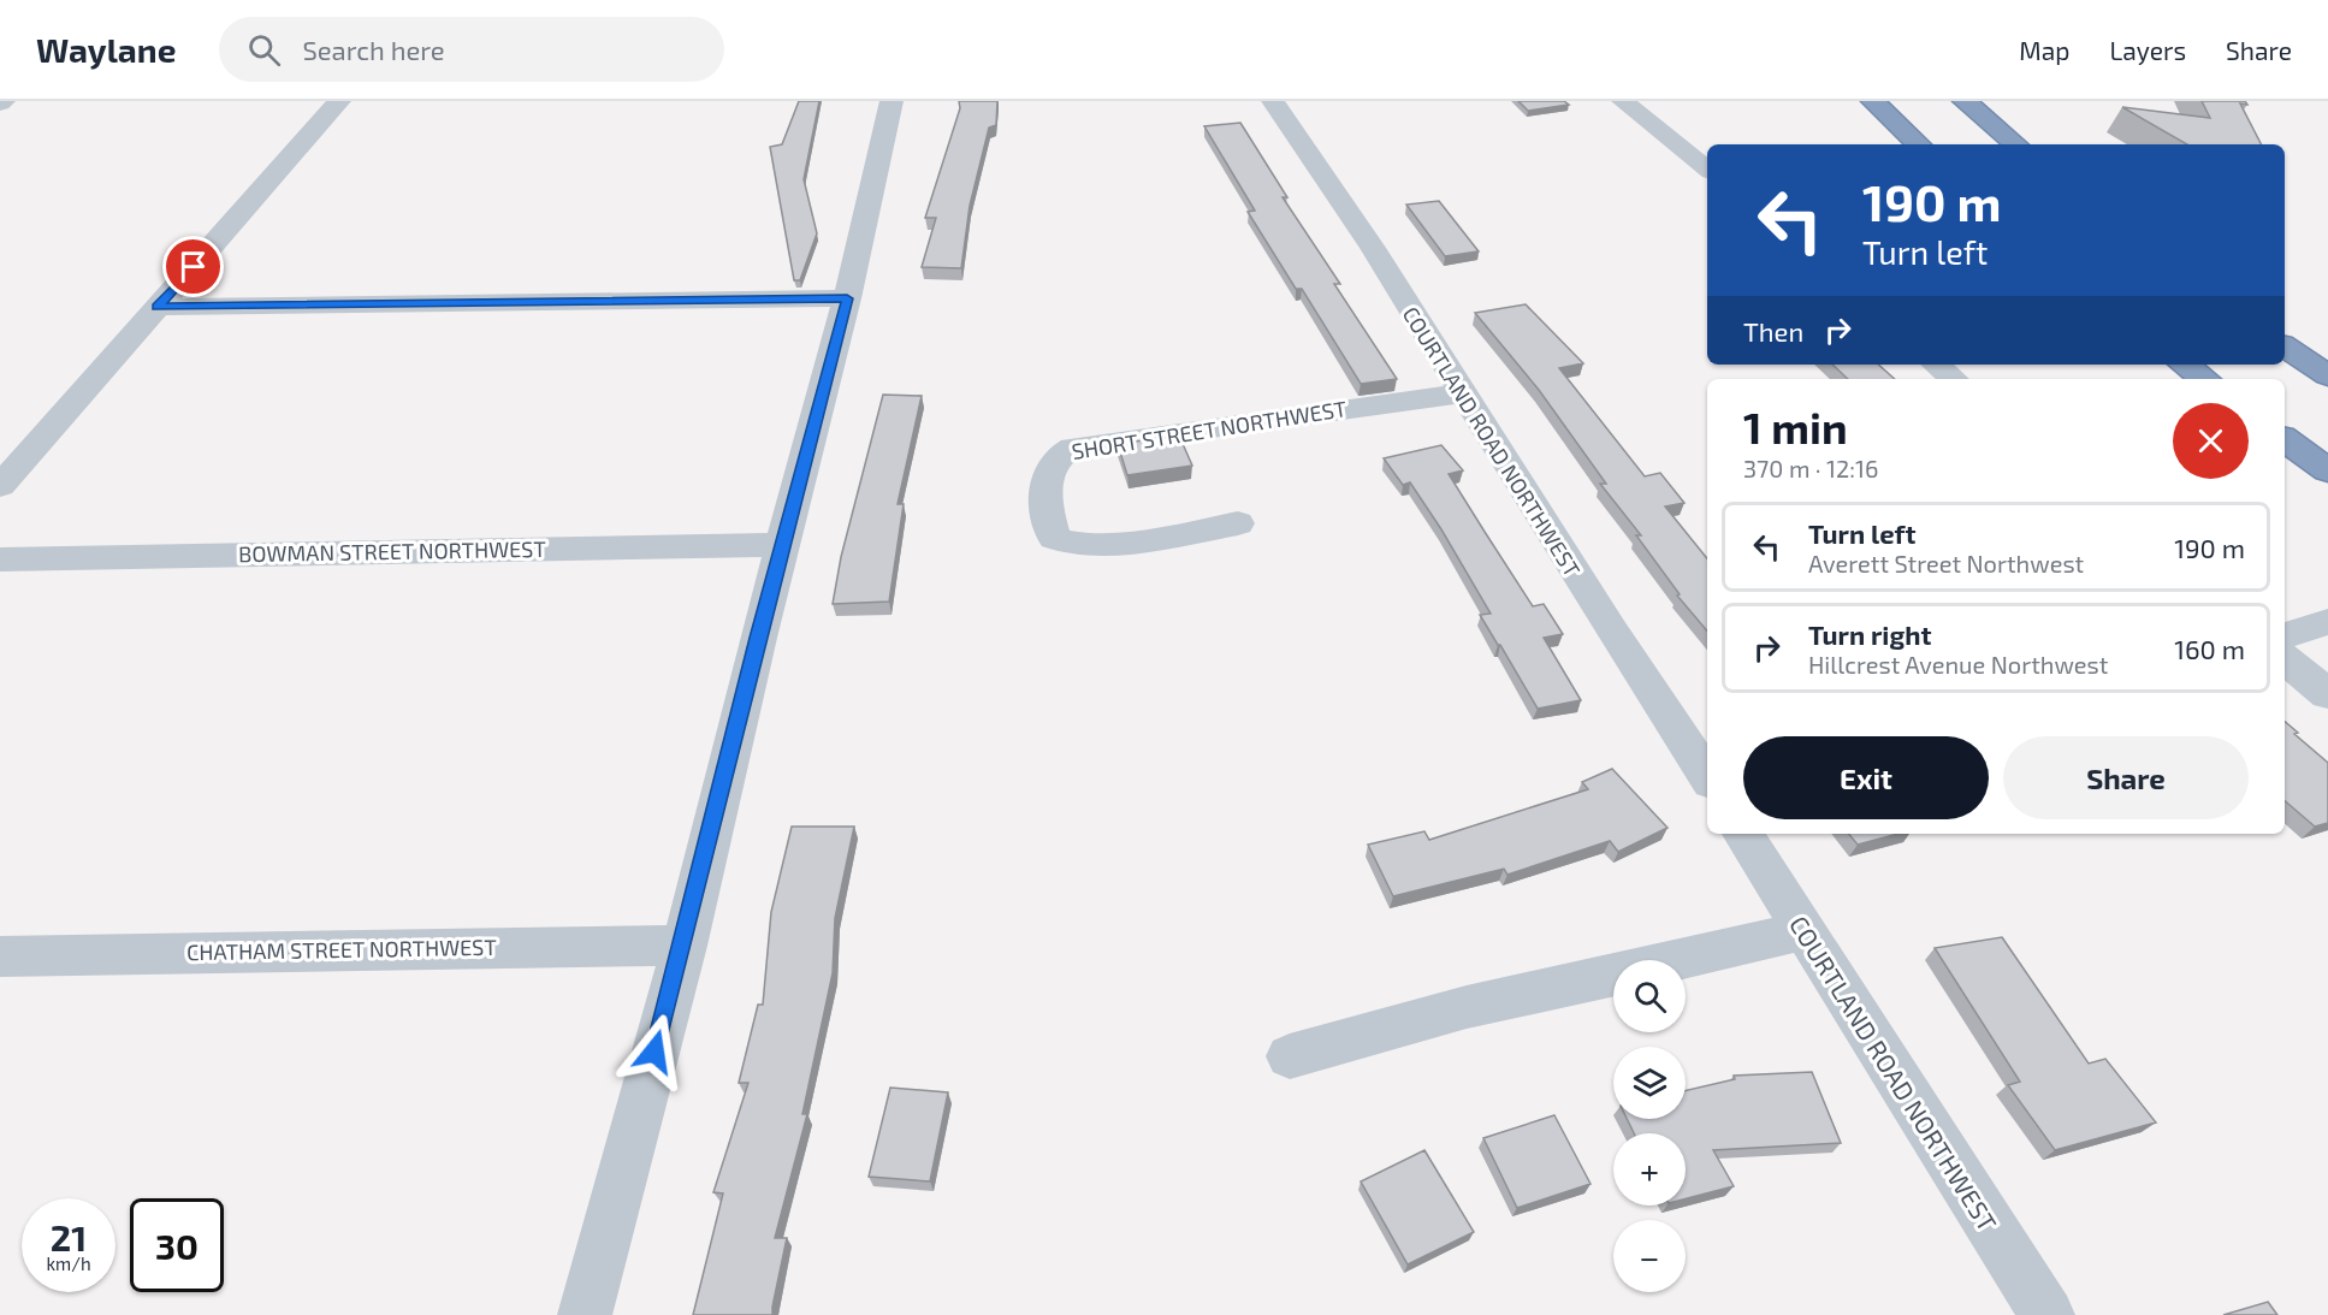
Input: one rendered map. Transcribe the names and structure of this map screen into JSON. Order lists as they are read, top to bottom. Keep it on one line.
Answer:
{"streets":{"street":["SHORT STREET NORTHWEST","COURTLAND ROAD NORTHWEST","BOWMAN STREET NORTHWEST","CHATHAM STREET NORTHWEST"]},"crossings":[["SHORT STREET NORTHWEST","COURTLAND ROAD NORTHWEST"]],"page":{"header":"Waylane","search":"Search here","nav":["Map","Layers","Share"],"turn":["190 m","Turn left"],"then":"Then","heading":["1 min","370 m · 12:16"],"list":[{"name":"Turn left","note":"Averett Street Northwest","value":"190 m"},{"name":"Turn right","note":"Hillcrest Avenue Northwest","value":"160 m"}],"buttons":["Exit","Share"],"map_buttons":["+","−"],"speed":"21 km/h","limit":"30"}}
